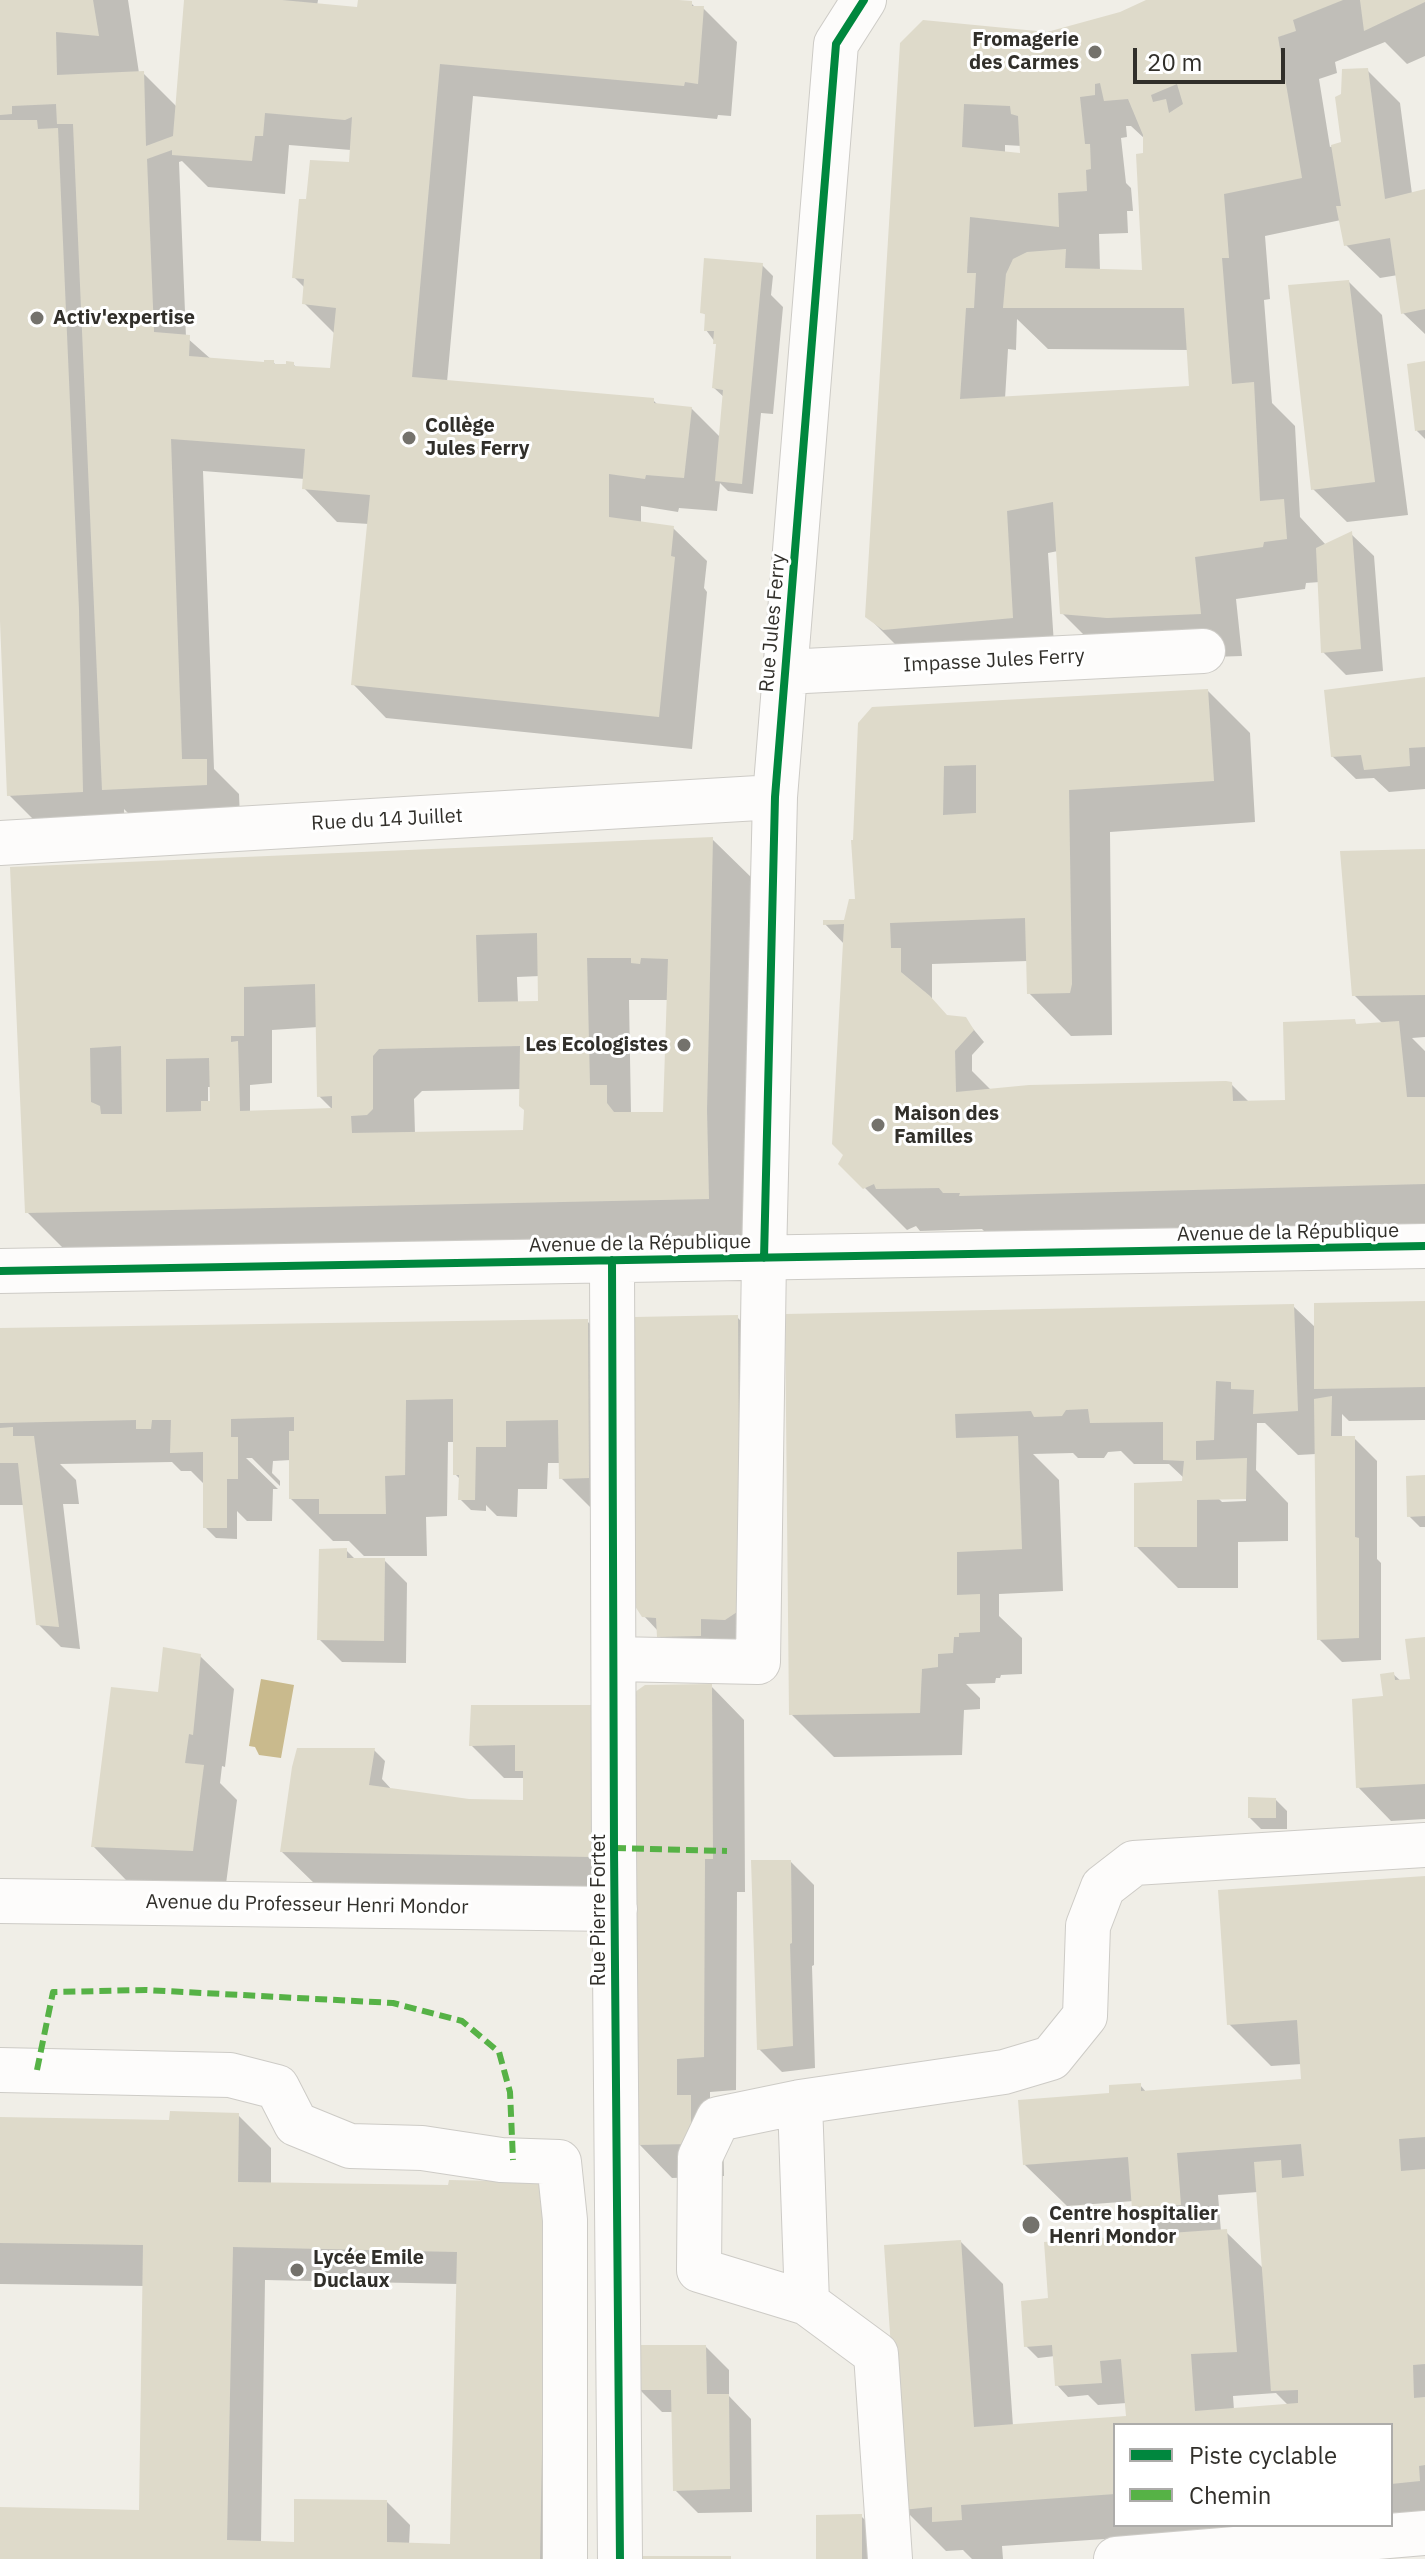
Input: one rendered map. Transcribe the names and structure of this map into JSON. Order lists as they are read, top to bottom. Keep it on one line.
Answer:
{"streets":{"street":["Rue Jules Ferry","Impasse Jules Ferry","Rue du 14 Juillet","Avenue de la République","Avenue du Professeur Henri Mondor","Rue Pierre Fortet"]},"crossings":[["Rue Jules Ferry","Impasse Jules Ferry"],["Rue Jules Ferry","Rue du 14 Juillet"],["Rue Jules Ferry","Avenue de la République"],["Rue Jules Ferry","Rue Pierre Fortet"],["Avenue de la République","Rue Pierre Fortet"],["Avenue du Professeur Henri Mondor","Rue Pierre Fortet"]],"places":["Fromagerie des Carmes","Activ'expertise","Collège Jules Ferry","Les Ecologistes","Maison des Familles","Centre hospitalier Henri Mondor","Lycée Emile Duclaux"],"legend":["Piste cyclable","Chemin"],"scale_bar":"20 m"}
